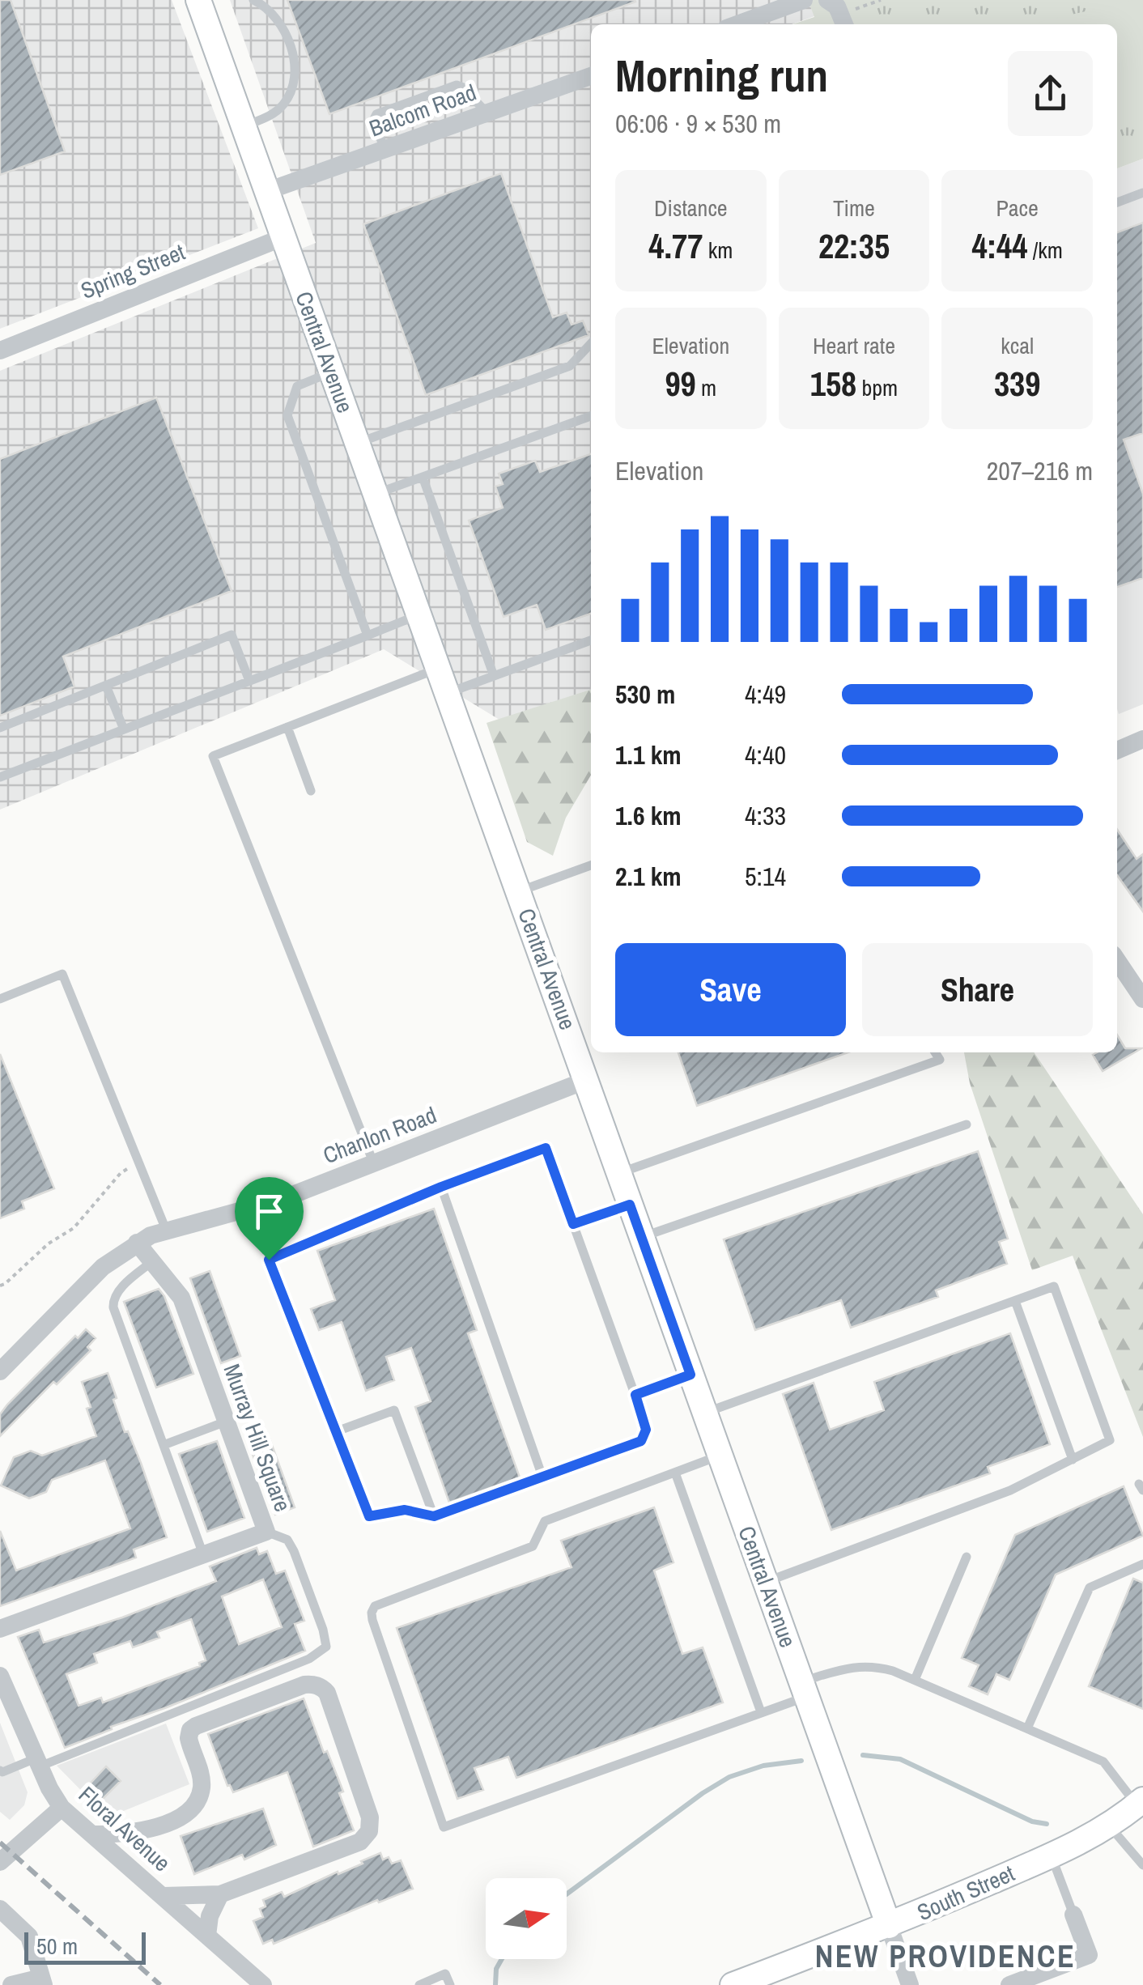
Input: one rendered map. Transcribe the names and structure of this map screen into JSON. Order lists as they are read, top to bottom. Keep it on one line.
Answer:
{"streets":{"street":["Balcom Road","Spring Street","Central Avenue","Chanlon Road","Murray Hill Square","Floral Avenue","South Street"]},"crossings":[["Balcom Road","Central Avenue"],["Spring Street","Central Avenue"],["Central Avenue","Chanlon Road"],["Central Avenue","South Street"],["Chanlon Road","Murray Hill Square"]],"districts":["NEW PROVIDENCE"],"scale_bar":"50 m","north":"right","page":{"heading":["Morning run","06:06 · 9 × 530 m"],"stats":[["Distance","4.77 km"],["Time","22:35"],["Pace","4:44 /km"],["Elevation","99 m"],["Heart rate","158 bpm"],["kcal","339"]],"chart":["Elevation","207–216 m"],"list":[{"name":"530 m","note":"4:49"},{"name":"1.1 km","note":"4:40"},{"name":"1.6 km","note":"4:33"},{"name":"2.1 km","note":"5:14"}],"buttons":["Save","Share"],"scale":"50 m"}}
